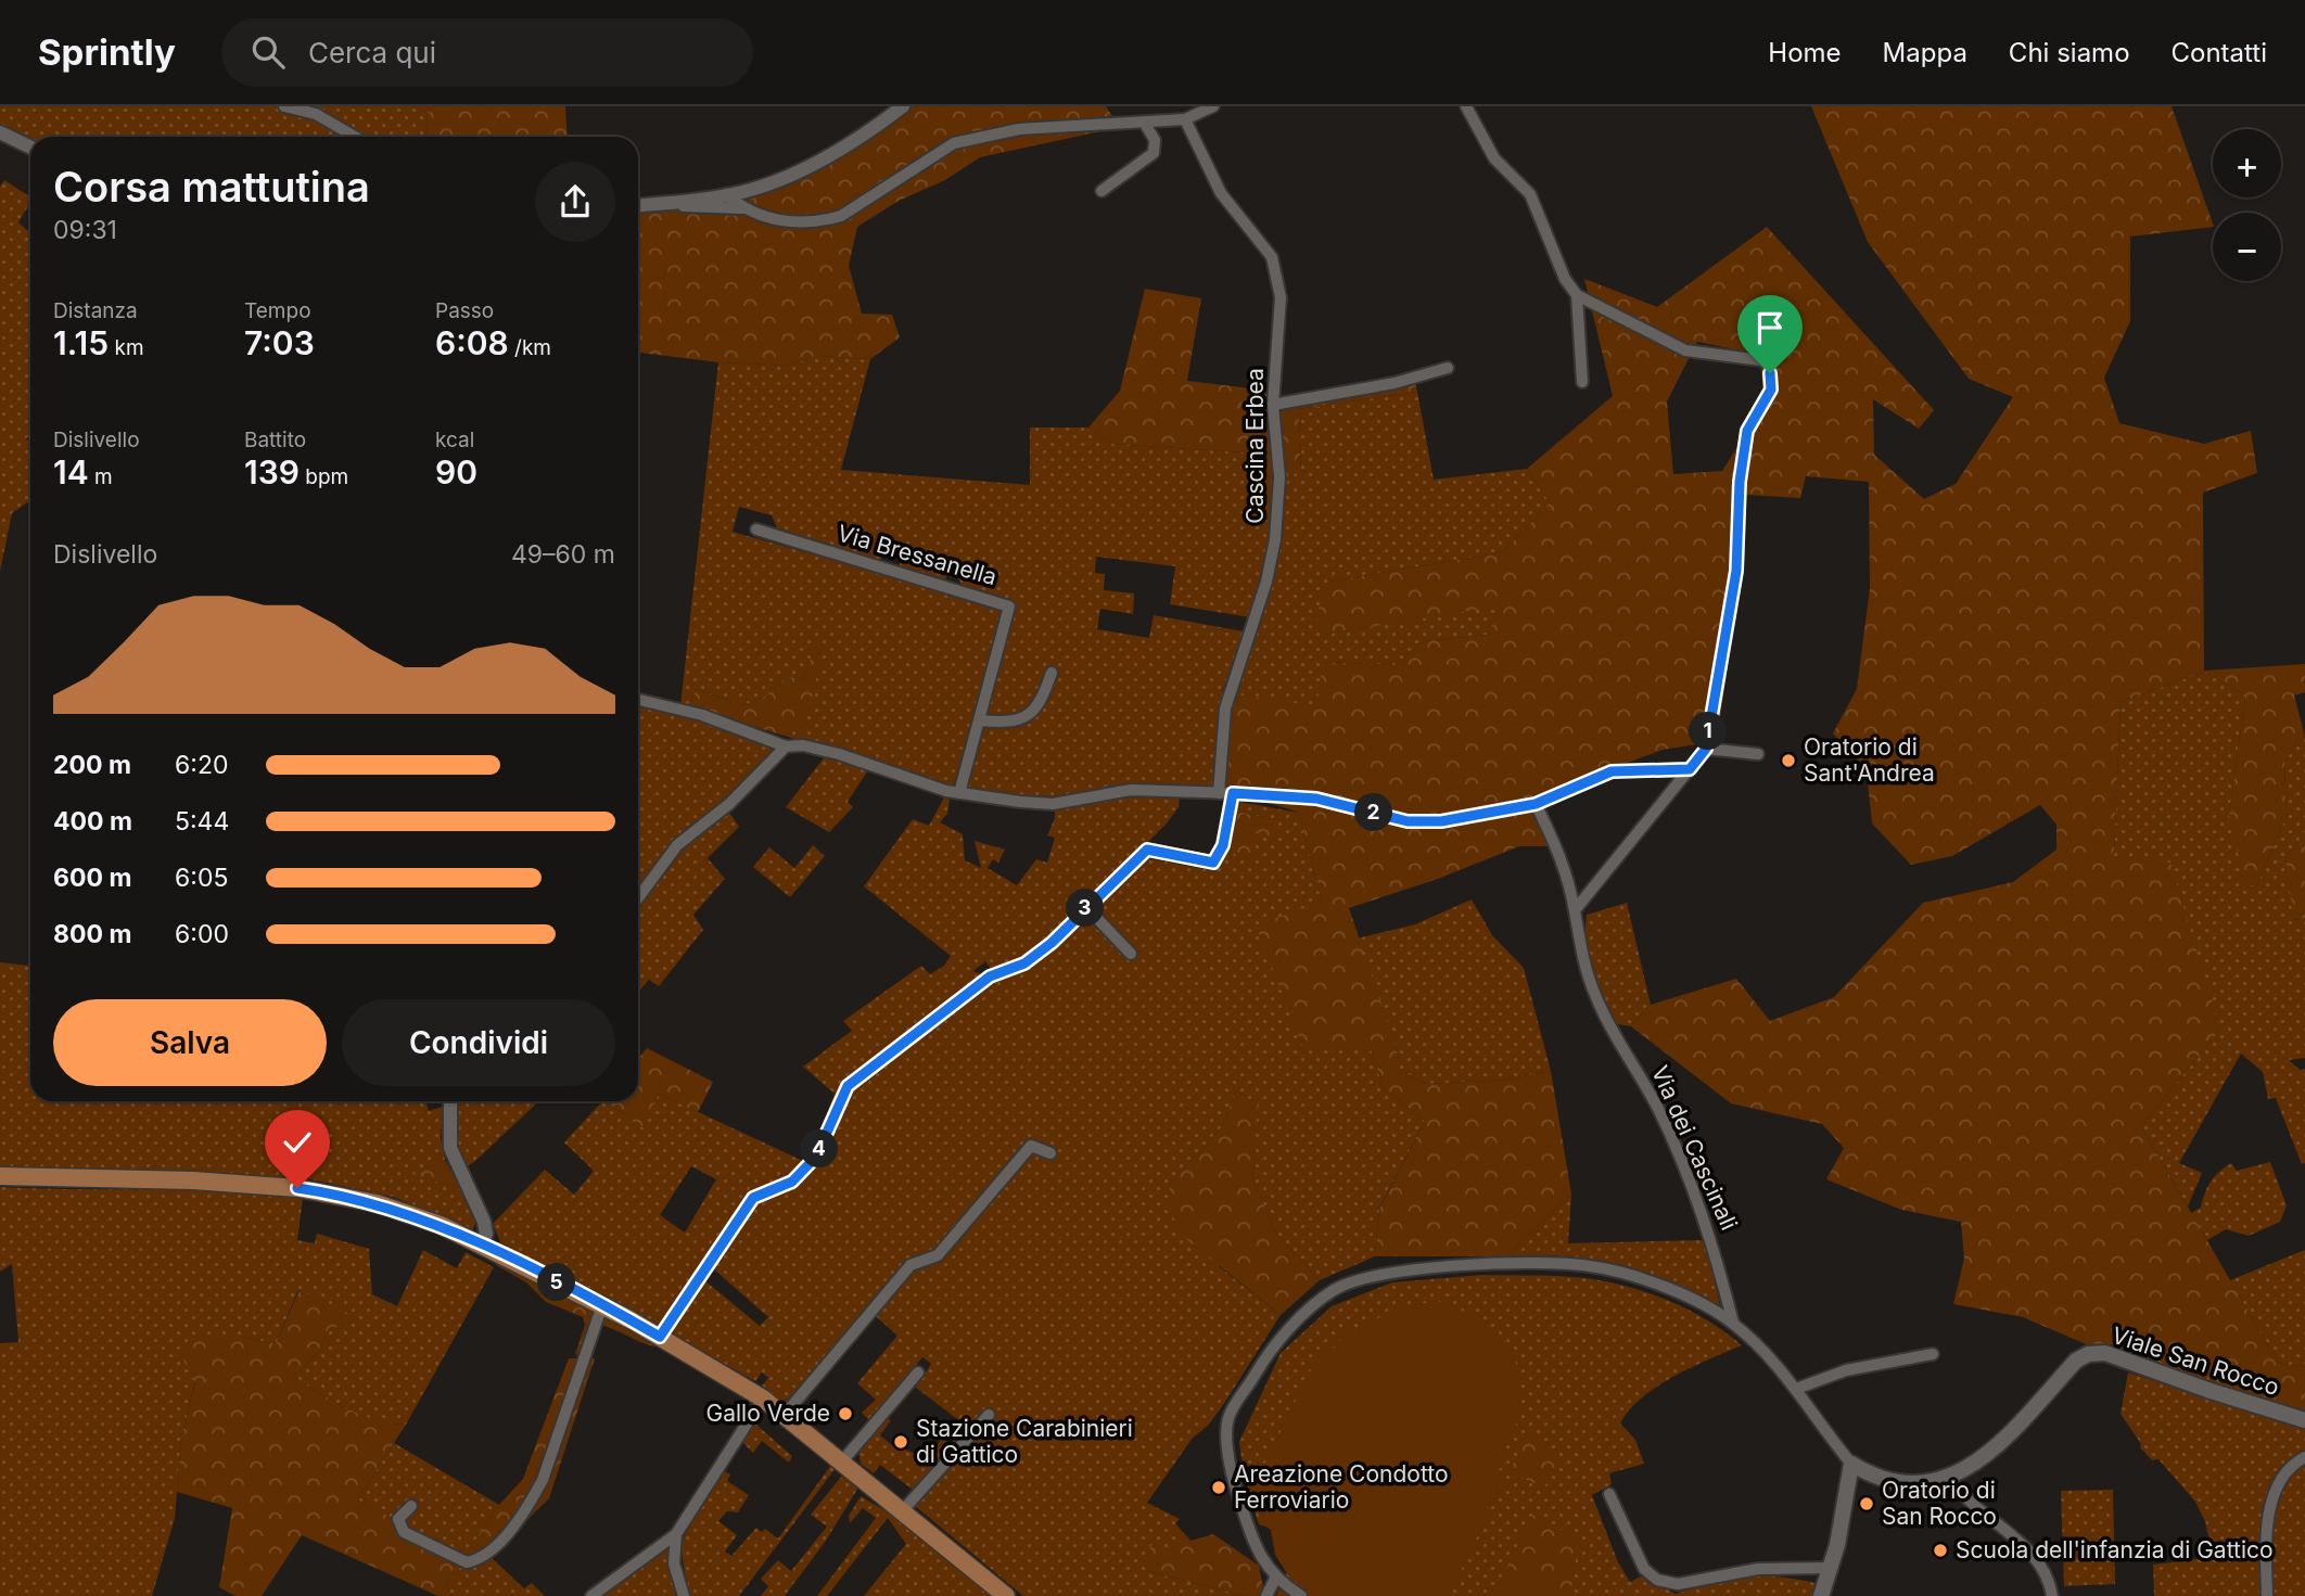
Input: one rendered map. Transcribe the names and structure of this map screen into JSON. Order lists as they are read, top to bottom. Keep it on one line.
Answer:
{"streets":{"main road":["Viale San Rocco"],"street":["Cascina Erbea","Via Bressanella","Via dei Cascinali"]},"places":["Oratorio di Sant'Andrea","Gallo Verde","Stazione Carabinieri di Gattico","Areazione Condotto Ferroviario","Oratorio di San Rocco","Scuola dell'infanzia di Gattico"],"page":{"header":"Sprintly","search":"Cerca qui","nav":["Home","Mappa","Chi siamo","Contatti"],"map_buttons":["+","−"],"heading":["Corsa mattutina","09:31"],"stats":[["Distanza","1.15 km"],["Tempo","7:03"],["Passo","6:08 /km"],["Dislivello","14 m"],["Battito","139 bpm"],["kcal","90"]],"chart":["Dislivello","49–60 m"],"pins":["1","2","3","4","5"],"list":[{"name":"200 m","note":"6:20"},{"name":"400 m","note":"5:44"},{"name":"600 m","note":"6:05"},{"name":"800 m","note":"6:00"}],"buttons":["Salva","Condividi"]}}
